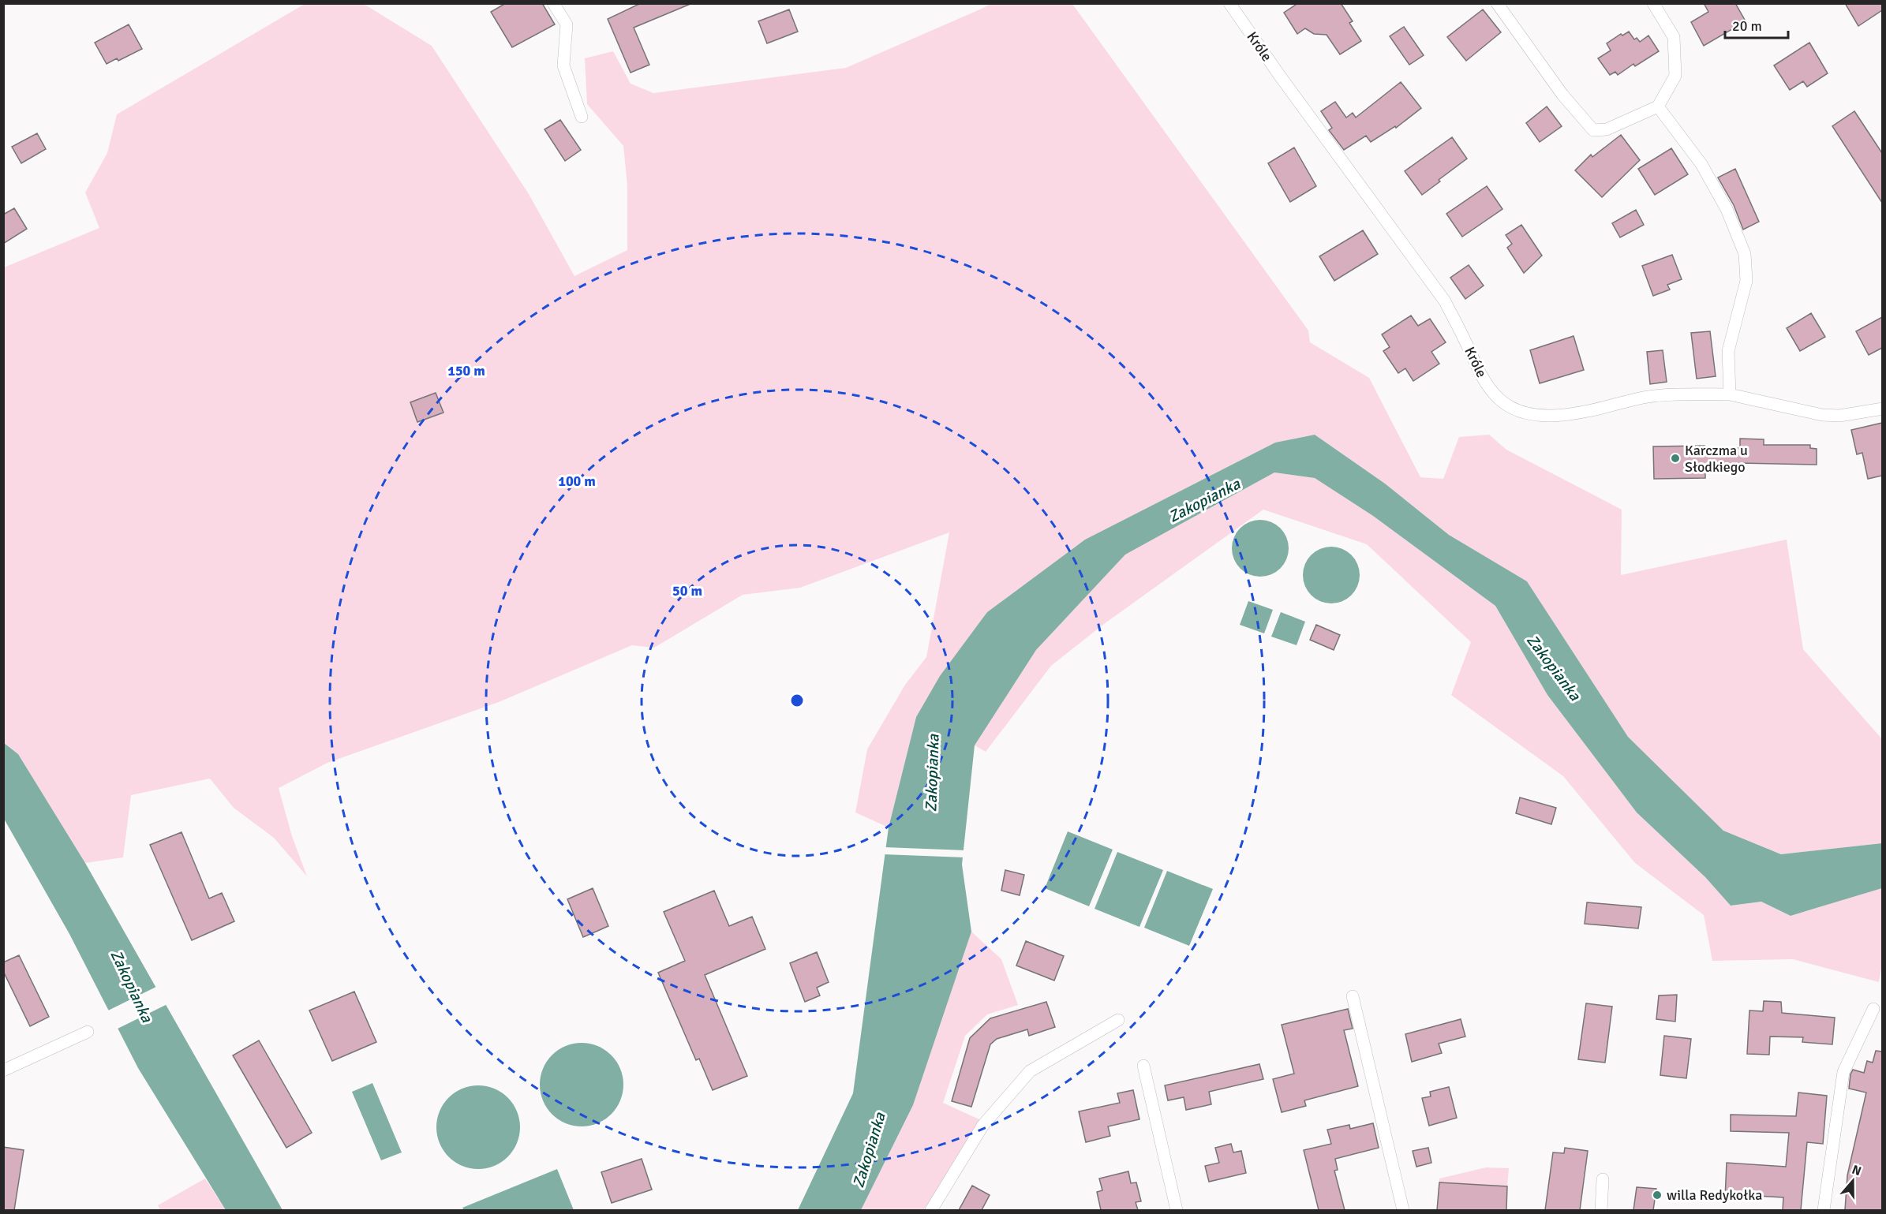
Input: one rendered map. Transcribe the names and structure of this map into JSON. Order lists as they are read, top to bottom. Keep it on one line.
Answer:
{"streets":{"lane":["Króle"]},"water":["Zakopianka"],"places":["Karczma u Słodkiego","willa Redykołka"],"scale_bar":"20 m","north":"top","rings":["150 m","100 m","50 m"]}
